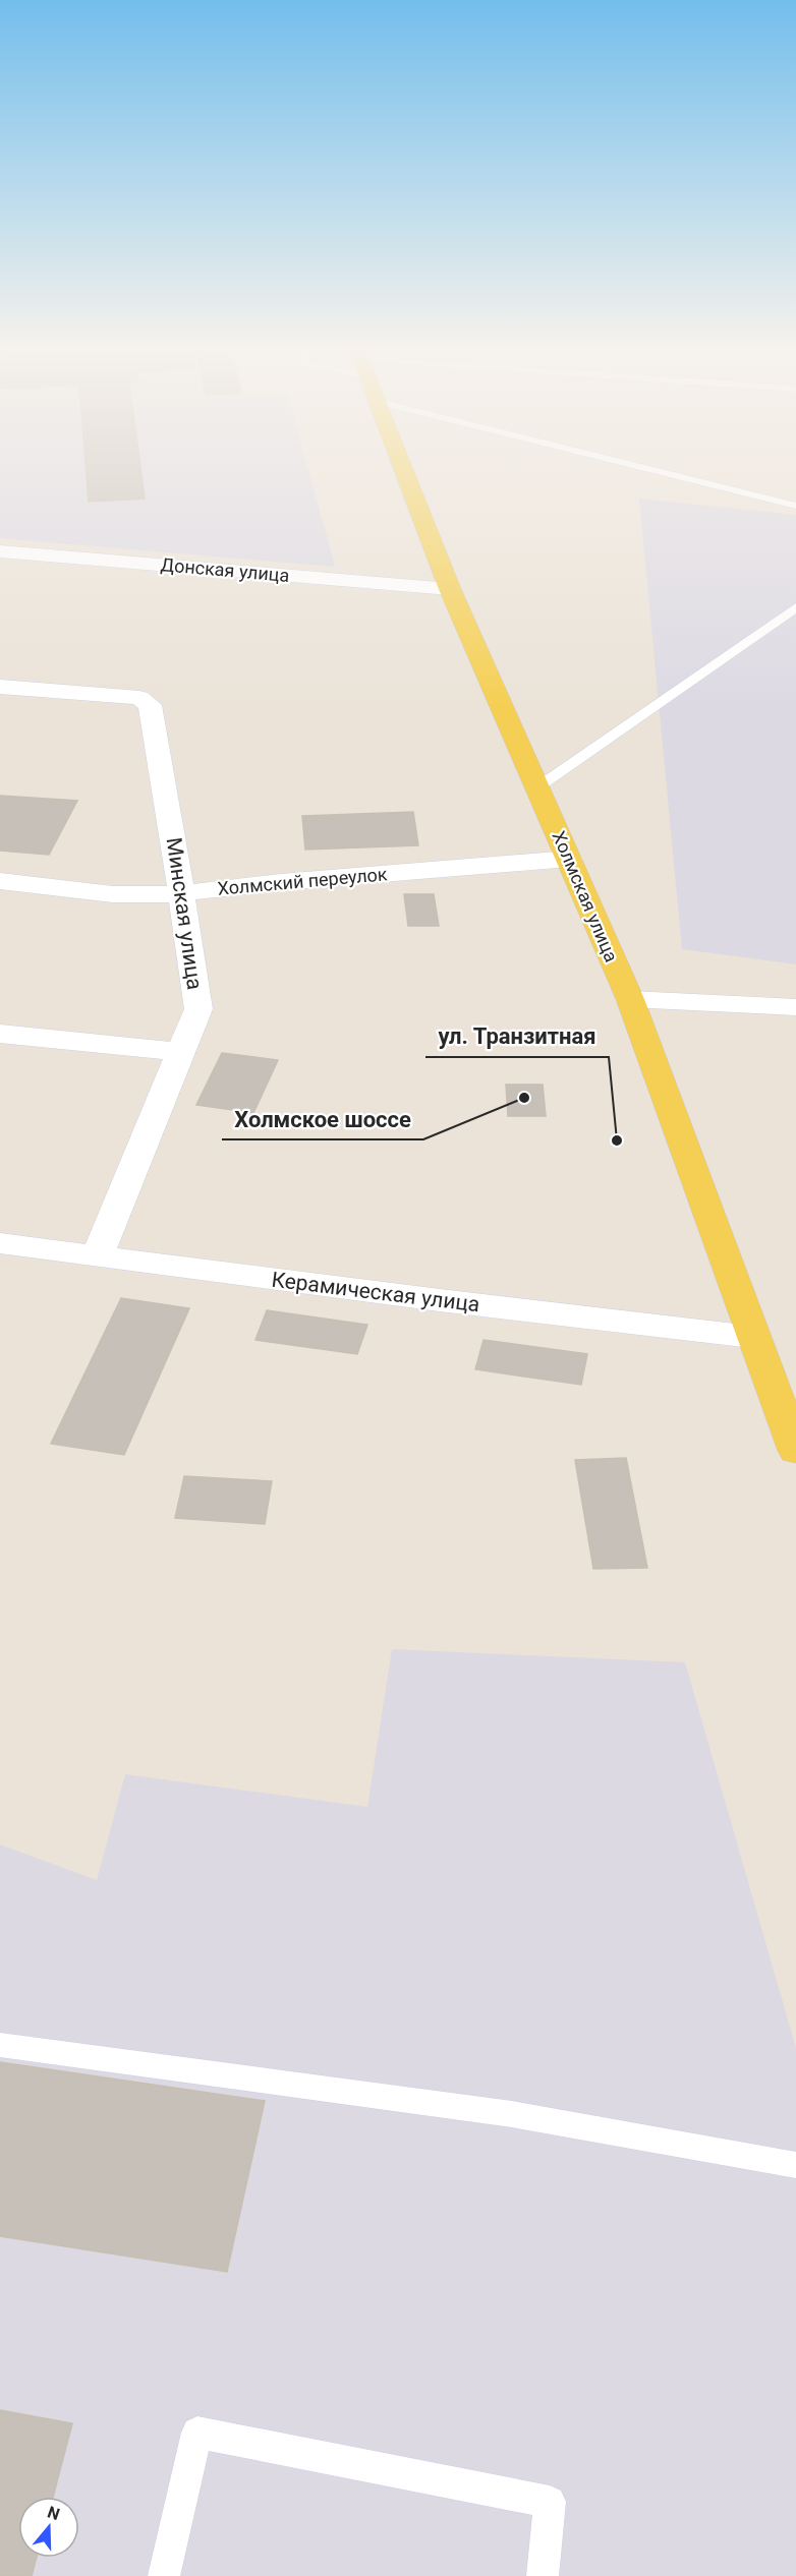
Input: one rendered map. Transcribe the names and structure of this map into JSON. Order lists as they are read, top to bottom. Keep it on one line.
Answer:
{"streets":{"main road":["Холмская улица"],"street":["Донская улица","Холмский переулок","Минская улица","Керамическая улица"]},"crossings":[["Донская улица","Холмская улица"],["Холмский переулок","Холмская улица"],["Холмский переулок","Минская улица"],["Холмская улица","Керамическая улица"],["Минская улица","Керамическая улица"]],"places":["Холмское шоссе","ул. Транзитная"],"north":"top"}
